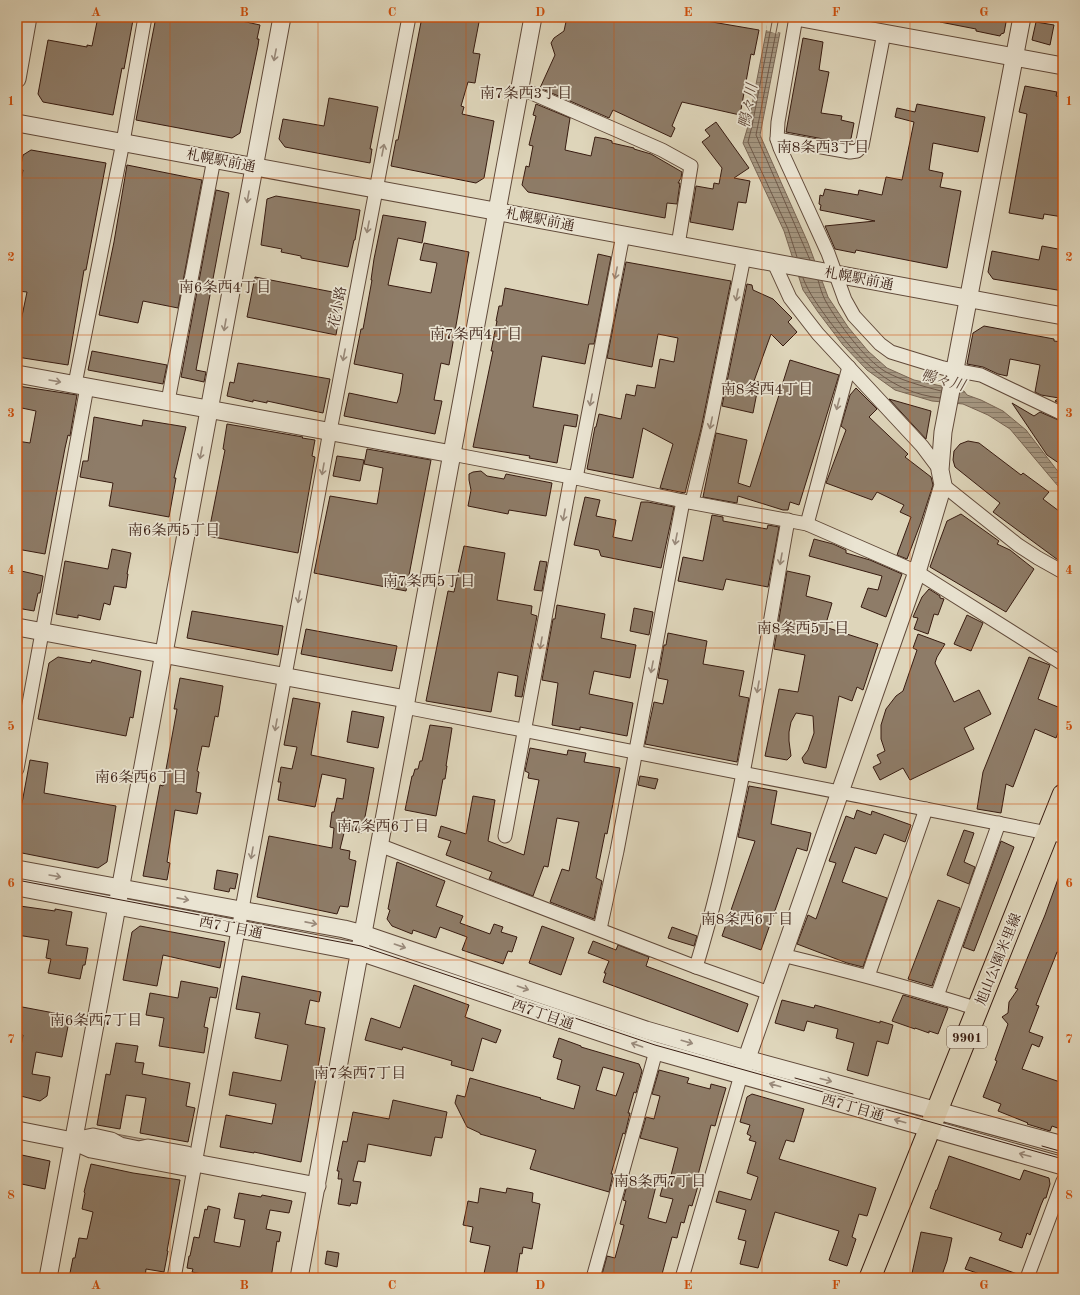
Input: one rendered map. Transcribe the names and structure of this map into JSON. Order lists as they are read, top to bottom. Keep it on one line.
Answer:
{"streets":{"main road":["旭山公園米里線","9901"],"street":["札幌駅前通","花小路","西7丁目通"]},"crossings":[["札幌駅前通","花小路"],["花小路","西7丁目通"],["西7丁目通","旭山公園米里線"]],"districts":["南7条西3丁目","南8条西3丁目","南6条西4丁目","南7条西4丁目","南8条西4丁目","南6条西5丁目","南7条西5丁目","南8条西5丁目","南6条西6丁目","南7条西6丁目","南8条西6丁目","南6条西7丁目","南7条西7丁目","南8条西7丁目"],"water":["鴨々川"],"grid":{"columns":["A","B","C","D","E","F","G"],"rows":["1","2","3","4","5","6","7","8"]}}
